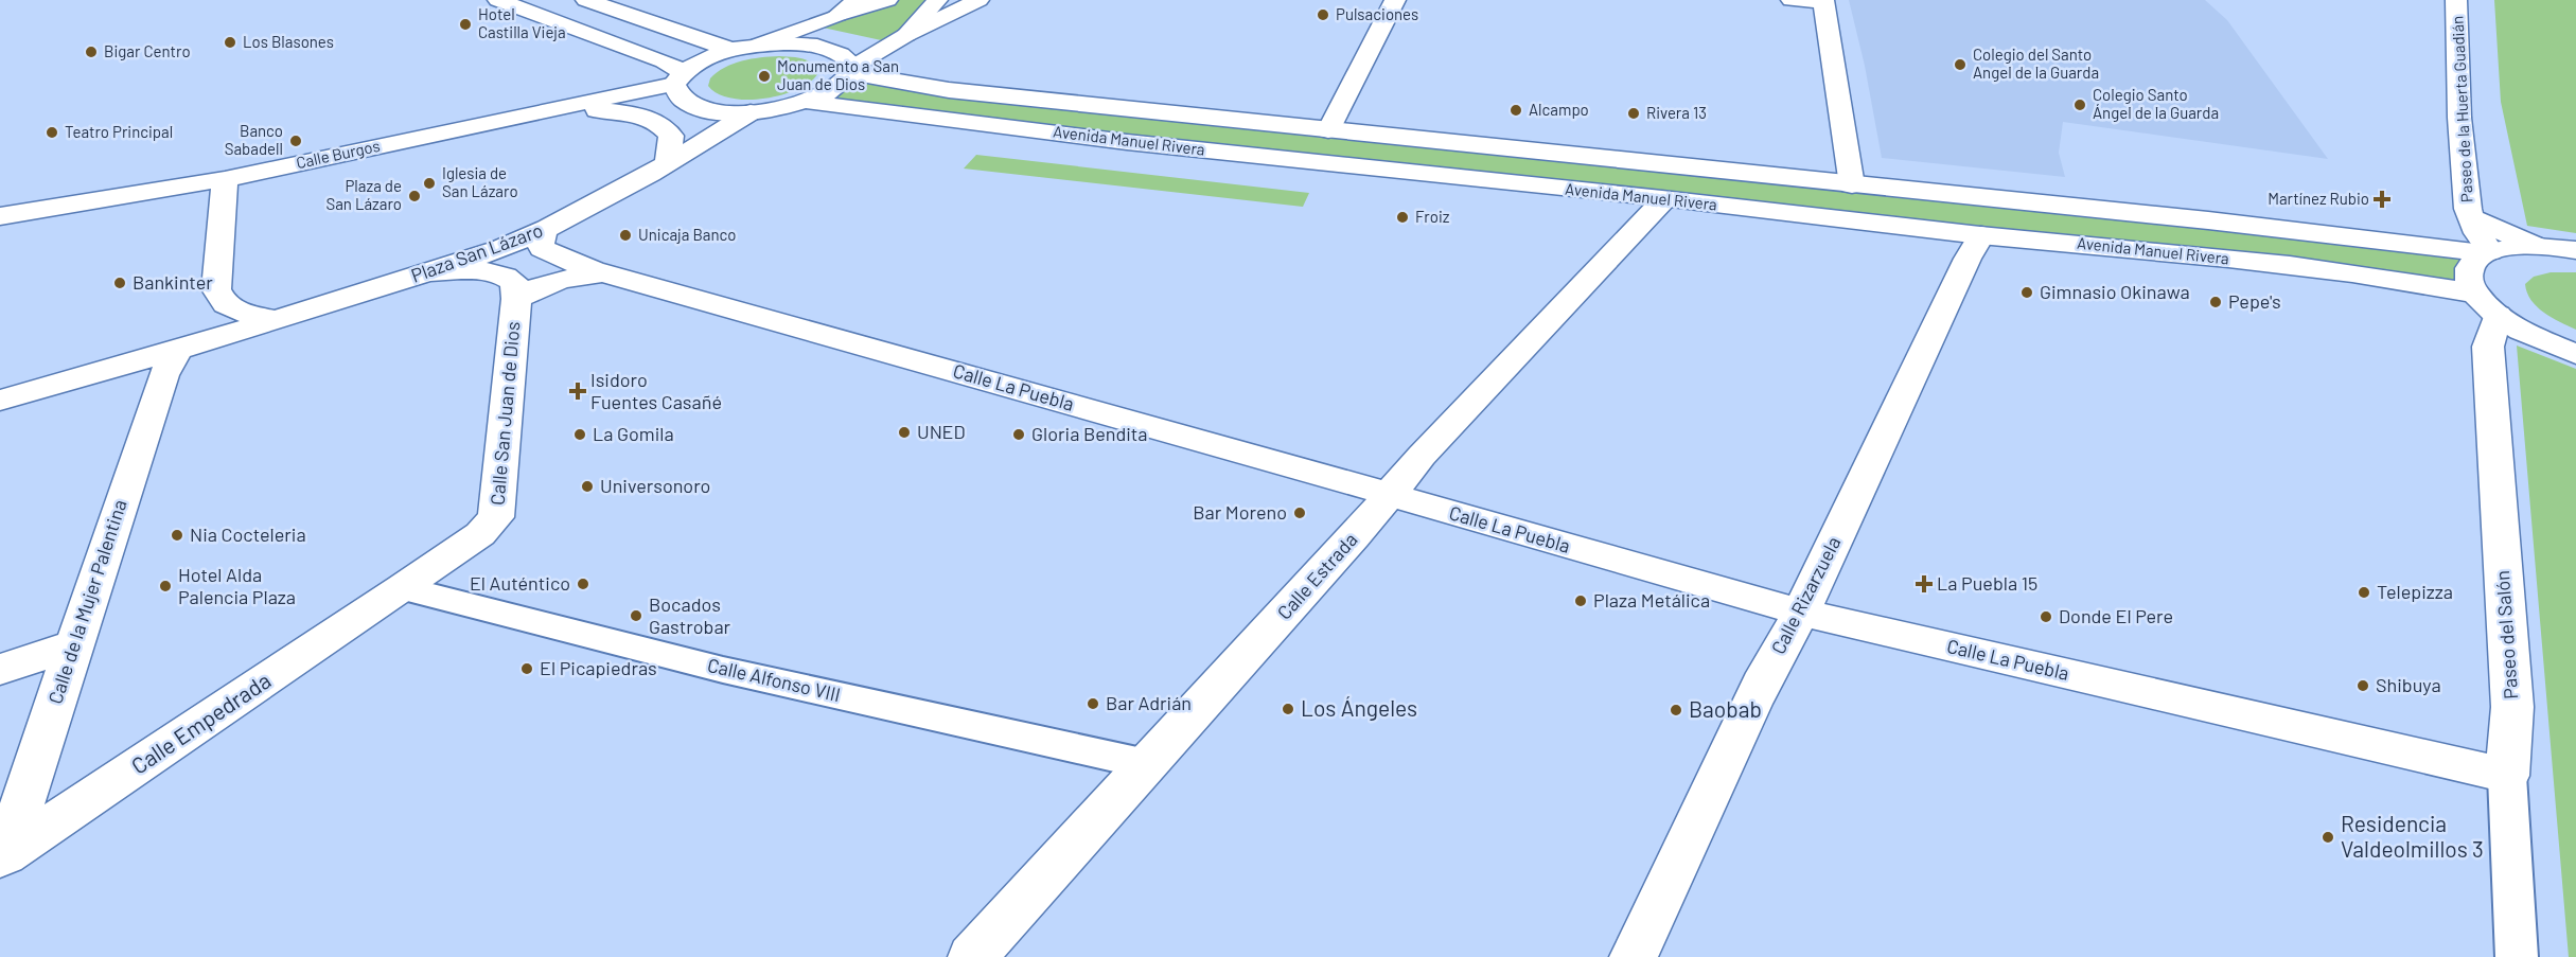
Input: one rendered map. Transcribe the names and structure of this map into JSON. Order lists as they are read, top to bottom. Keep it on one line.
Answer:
{"streets":{"street":["Paseo de la Huerta Guadián","Avenida Manuel Rivera","Calle Burgos","Plaza San Lázaro","Calle La Puebla","Calle San Juan de Dios","Calle Estrada","Calle Rizarzuela","Calle de la Mujer Palentina","Paseo del Salón","Calle Alfonso VIII","Calle Empedrada"]},"crossings":[["Paseo de la Huerta Guadián","Avenida Manuel Rivera"],["Avenida Manuel Rivera","Plaza San Lázaro"],["Avenida Manuel Rivera","Calle Estrada"],["Avenida Manuel Rivera","Calle Rizarzuela"],["Avenida Manuel Rivera","Paseo del Salón"],["Calle Burgos","Plaza San Lázaro"],["Plaza San Lázaro","Calle La Puebla"],["Plaza San Lázaro","Calle San Juan de Dios"],["Plaza San Lázaro","Calle de la Mujer Palentina"],["Calle La Puebla","Calle Estrada"],["Calle La Puebla","Calle Rizarzuela"],["Calle La Puebla","Paseo del Salón"],["Calle San Juan de Dios","Calle Alfonso VIII"],["Calle San Juan de Dios","Calle Empedrada"],["Calle Estrada","Calle Alfonso VIII"],["Calle de la Mujer Palentina","Calle Empedrada"],["Calle Alfonso VIII","Calle Empedrada"]],"places":{"other":["Pulsaciones","Hotel Castilla Vieja","Los Blasones","Bigar Centro","Colegio del Santo Angel de la Guarda","Monumento a San Juan de Dios","Colegio Santo Ángel de la Guarda","Alcampo","Rivera 13","Teatro Principal","Banco Sabadell","Iglesia de San Lázaro","Plaza de San Lázaro","Froiz","Unicaja Banco","Bankinter","Gimnasio Okinawa","Pepe's","UNED","La Gomila","Gloria Bendita","Universonoro","Bar Moreno","Nia Cocteleria","El Auténtico","Hotel Alda Palencia Plaza","Telepizza","Plaza Metálica","Bocados Gastrobar","Donde El Pere","El Picapiedras","Shibuya","Bar Adrián","Los Ángeles","Baobab","Residencia Valdeolmillos 3"],"health":["Martínez Rubio","Isidoro Fuentes Casañé","La Puebla 15"]}}
